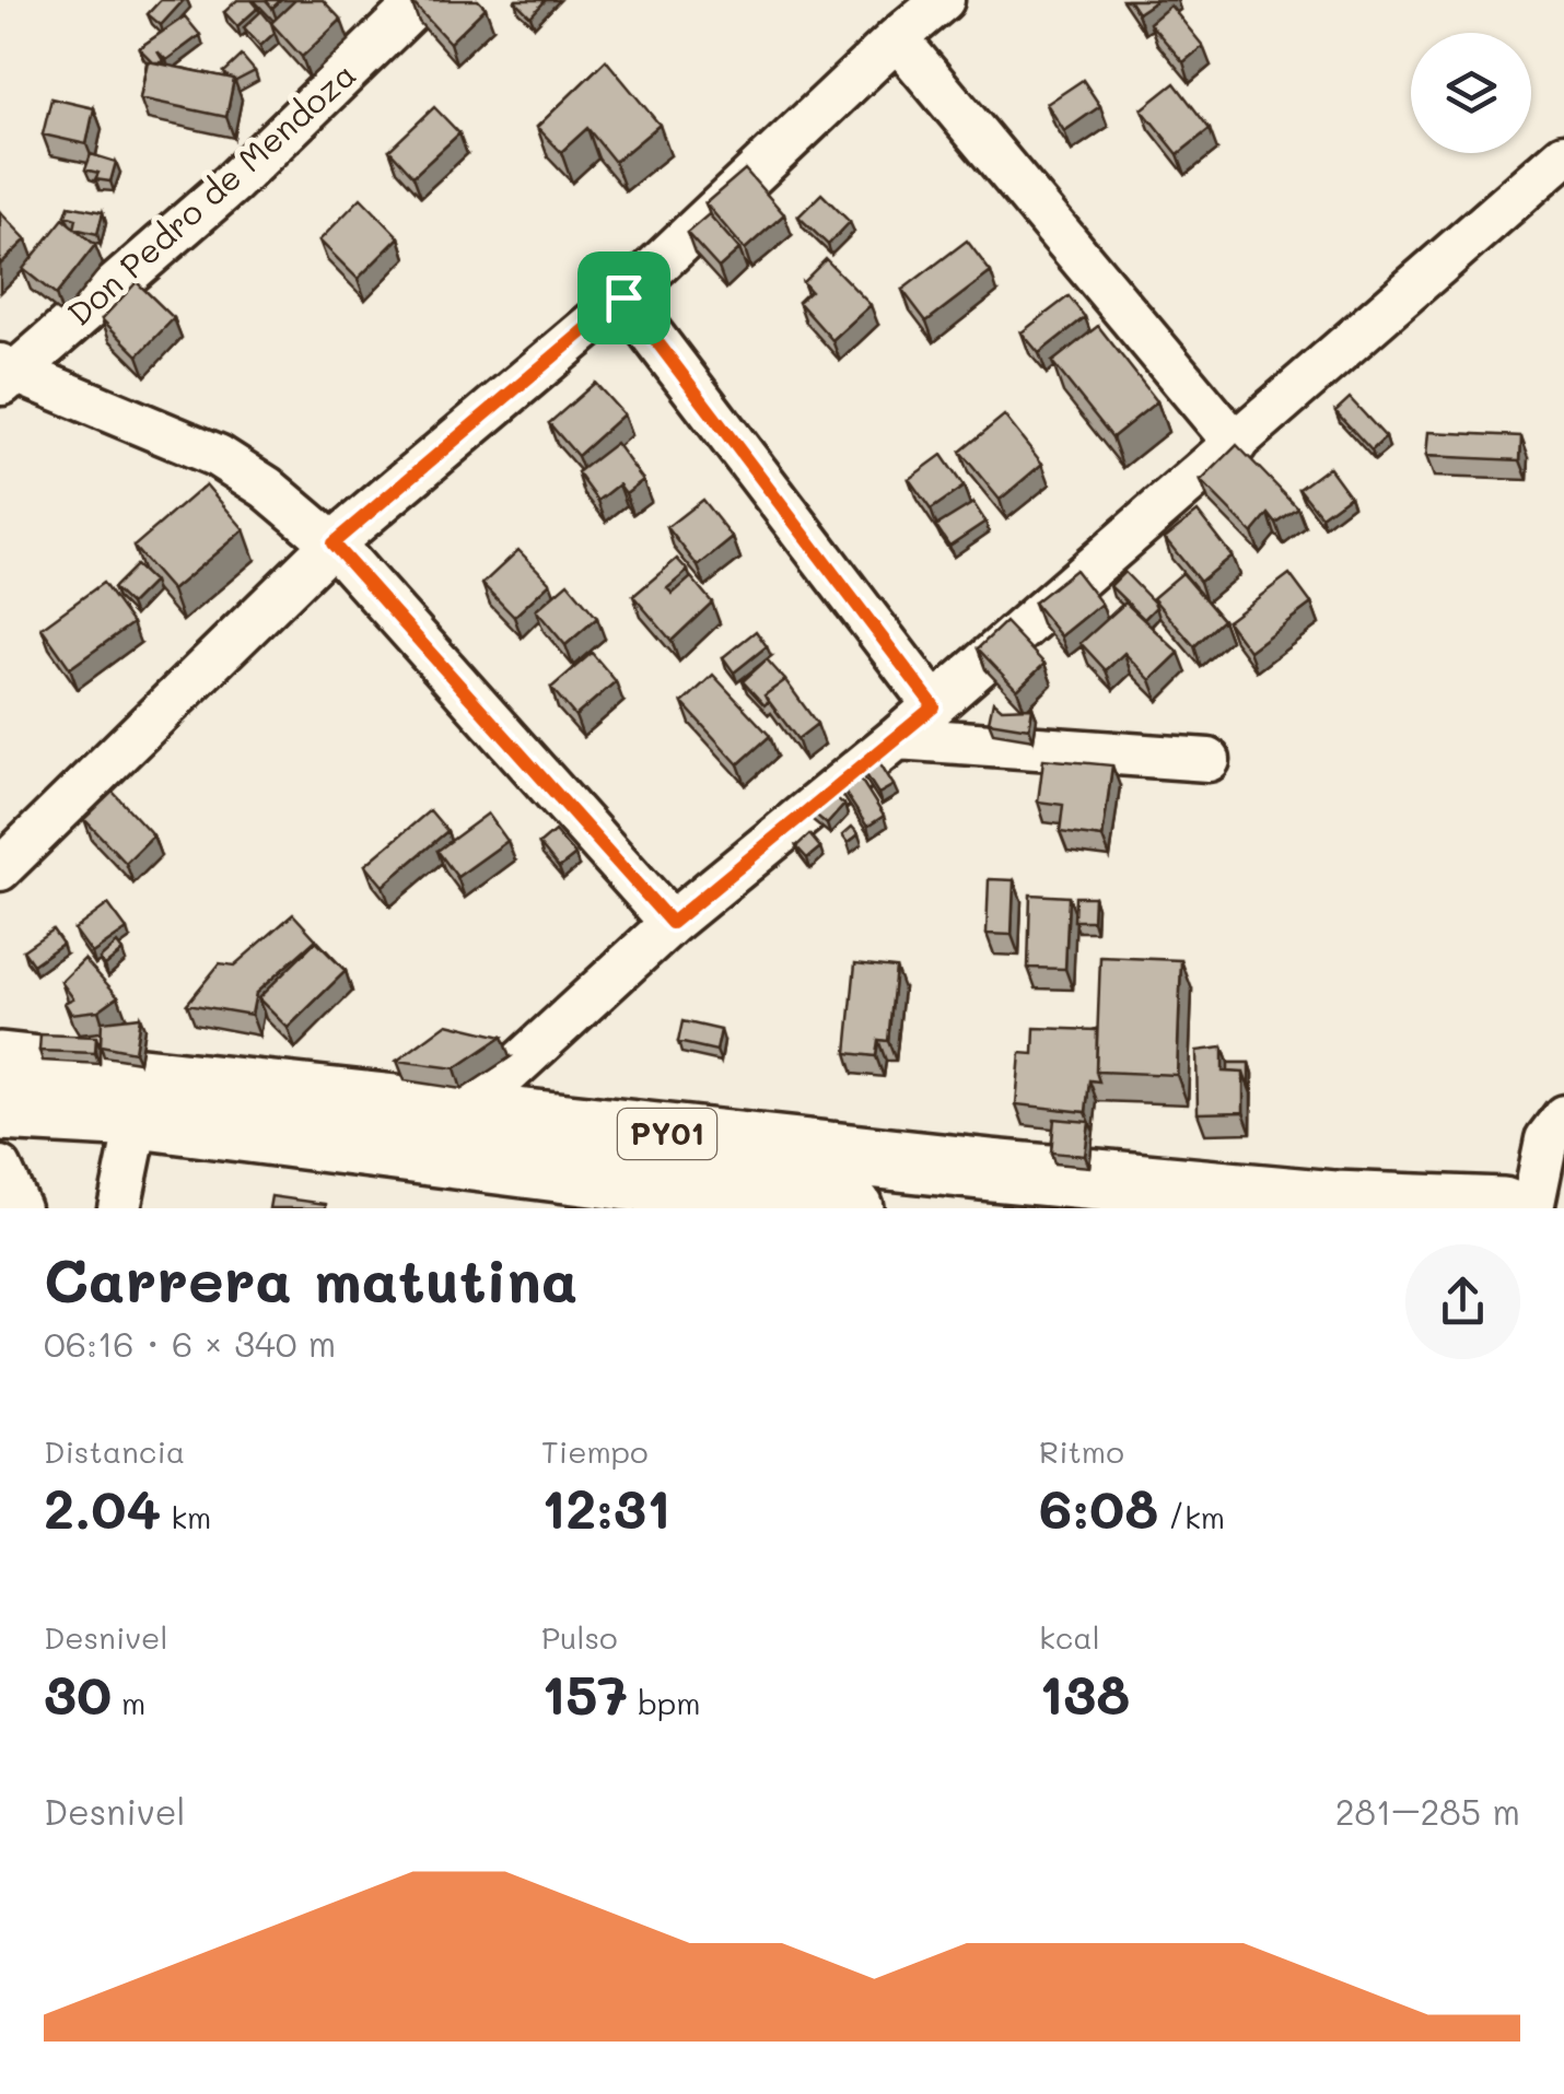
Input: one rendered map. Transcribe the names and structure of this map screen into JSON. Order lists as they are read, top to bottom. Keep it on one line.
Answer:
{"streets":{"highway":["PY01"],"street":["Don Pedro de Mendoza"]},"page":{"heading":["Carrera matutina","06:16 · 6 × 340 m"],"stats":[["Distancia","2.04 km"],["Tiempo","12:31"],["Ritmo","6:08 /km"],["Desnivel","30 m"],["Pulso","157 bpm"],["kcal","138"]],"chart":["Desnivel","281–285 m"]}}
